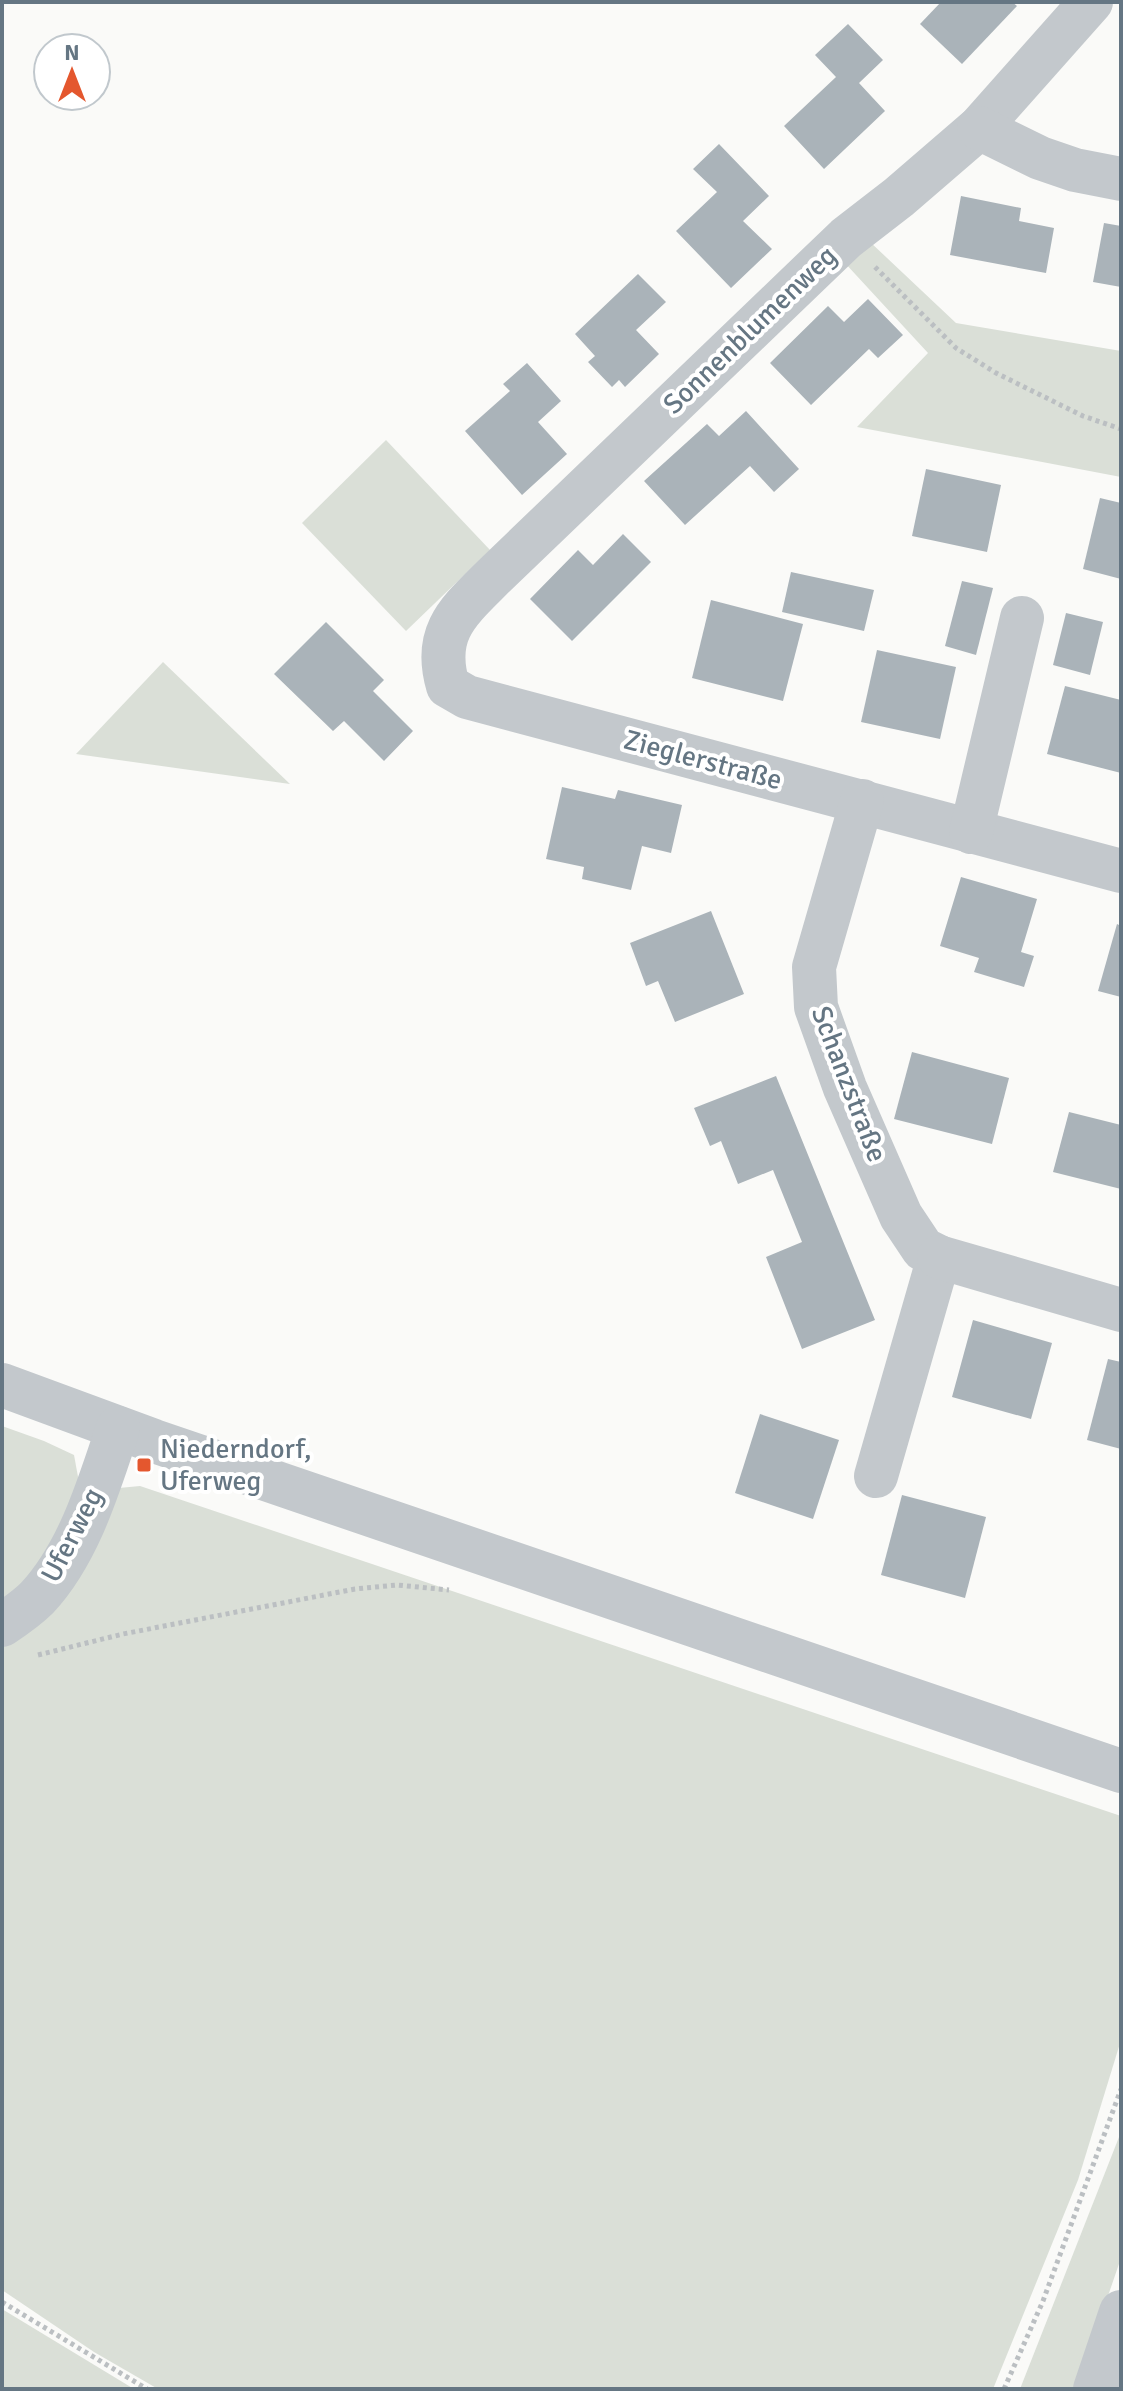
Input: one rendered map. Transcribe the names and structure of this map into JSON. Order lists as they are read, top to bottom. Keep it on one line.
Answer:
{"streets":{"street":["Sonnenblumenweg","Zieglerstraße","Schanzstraße","Uferweg"]},"crossings":[["Sonnenblumenweg","Zieglerstraße"],["Zieglerstraße","Schanzstraße"]],"places":{"transit":["Niederndorf, Uferweg"]},"north":"top"}
